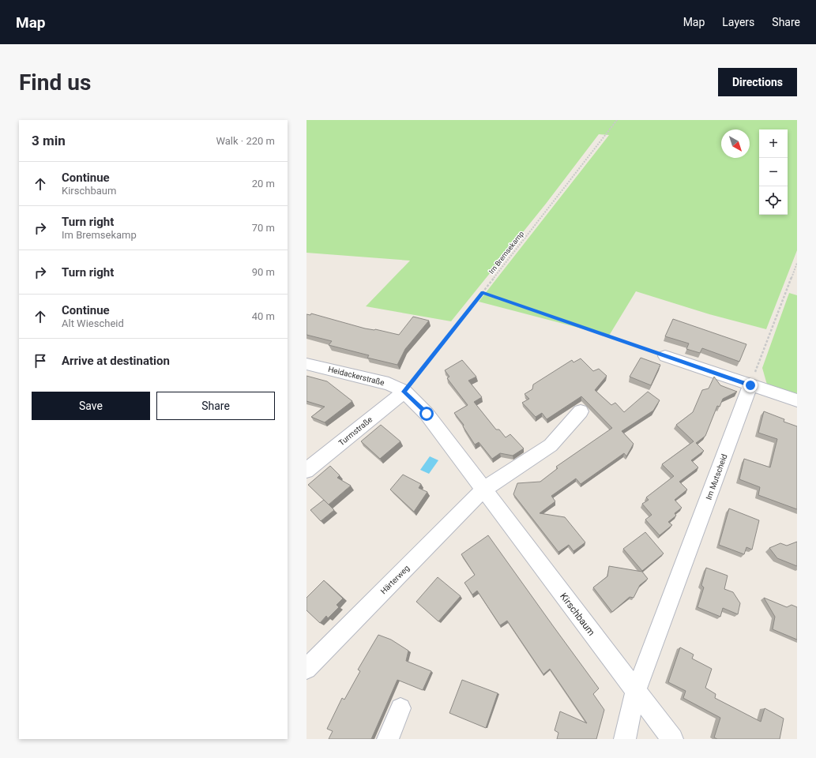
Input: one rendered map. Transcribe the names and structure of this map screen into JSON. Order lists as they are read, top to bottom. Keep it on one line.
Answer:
{"streets":{"street":["Heidackerstraße","Turmstraße","Im Mutscheid","Härterweg","Kirschbaum"],"path":["Im Bremsekamp"]},"crossings":[["Im Bremsekamp","Heidackerstraße"],["Im Bremsekamp","Turmstraße"],["Im Bremsekamp","Kirschbaum"],["Heidackerstraße","Turmstraße"],["Heidackerstraße","Kirschbaum"],["Turmstraße","Kirschbaum"],["Im Mutscheid","Kirschbaum"],["Härterweg","Kirschbaum"]],"north":"bottom right","page":{"header":"Map","nav":["Map","Layers","Share"],"buttons":["Directions",["Save","Share"]],"title":"Find us","heading":["3 min","Walk · 220 m"],"map_buttons":["+","−"],"list":[["Continue","Kirschbaum","20 m"],["Turn right","Im Bremsekamp","70 m"],["Turn right","90 m"],["Continue","Alt Wiescheid","40 m"],"Arrive at destination"]}}
